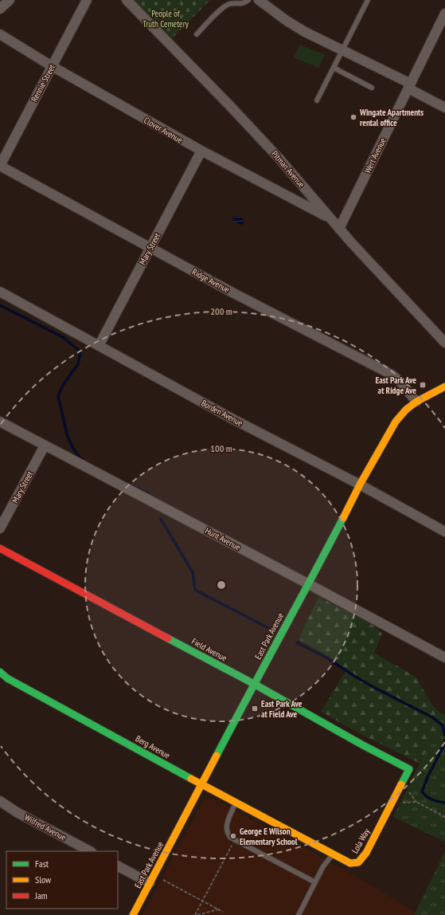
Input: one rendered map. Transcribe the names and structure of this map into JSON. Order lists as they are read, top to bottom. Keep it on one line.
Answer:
{"streets":{"street":["Rennie Street","Clover Avenue","Wert Avenue","Pitman Avenue","Mary Street","Ridge Avenue","Borden Avenue","Hunt Avenue","East Park Avenue","Field Avenue","Berg Avenue","Wilfred Avenue","Lola Way"]},"crossings":[["Rennie Street","Clover Avenue"],["Rennie Street","Ridge Avenue"],["Clover Avenue","Pitman Avenue"],["Clover Avenue","Mary Street"],["Wert Avenue","Pitman Avenue"],["Mary Street","Ridge Avenue"],["Mary Street","Borden Avenue"],["Mary Street","Hunt Avenue"],["Ridge Avenue","East Park Avenue"],["Borden Avenue","East Park Avenue"],["Hunt Avenue","East Park Avenue"],["East Park Avenue","Field Avenue"],["East Park Avenue","Berg Avenue"],["Field Avenue","Lola Way"],["Berg Avenue","Lola Way"]],"parks":["People of Truth Cemetery"],"places":{"other":["Wingate Apartments rental office","George E Wilson Elementary School"],"transit":["East Park Ave at Ridge Ave","East Park Ave at Field Ave"]},"legend":["Fast","Slow","Jam"],"rings":["200 m","100 m"]}
